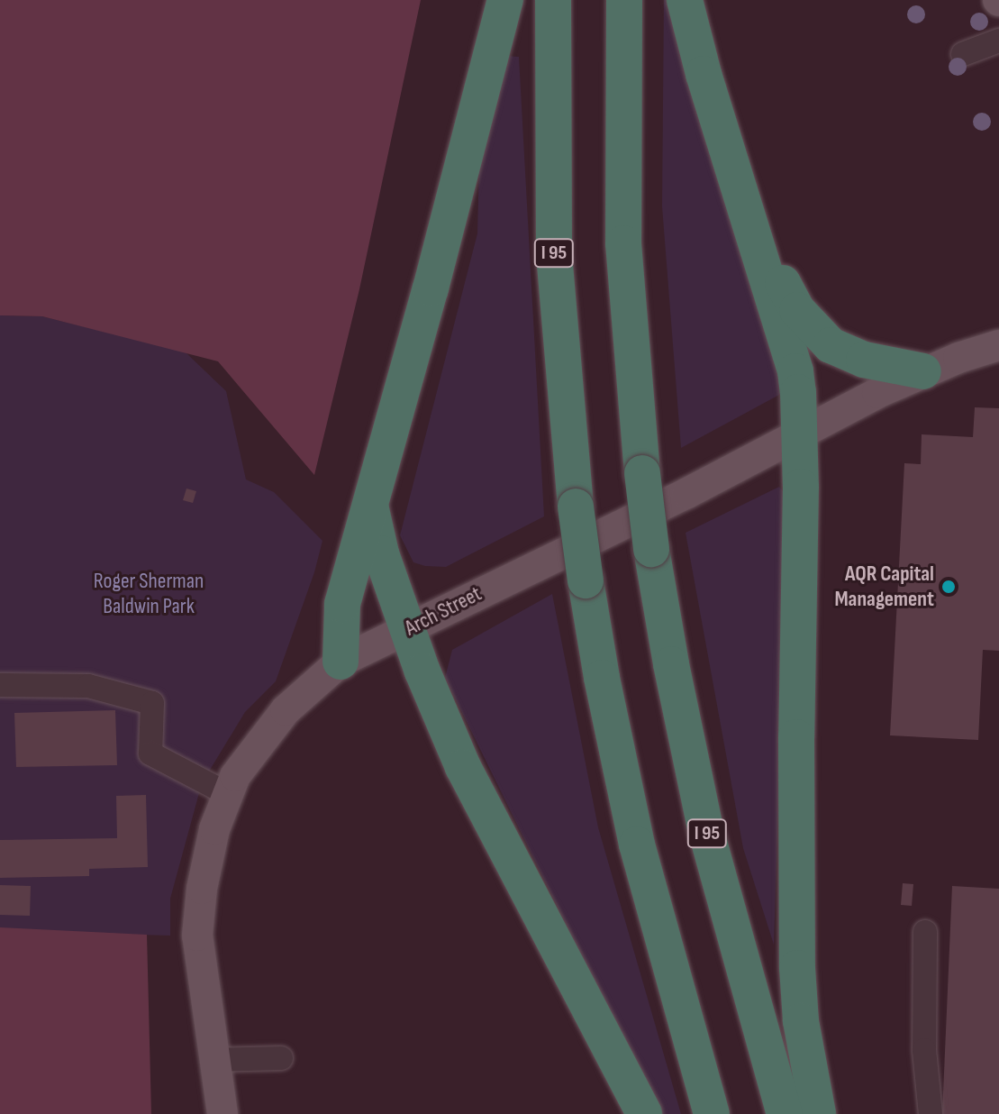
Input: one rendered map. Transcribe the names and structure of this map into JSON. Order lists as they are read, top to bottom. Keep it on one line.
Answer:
{"streets":{"highway":["I 95"],"main road":["Arch Street"]},"parks":["Roger Sherman Baldwin Park"],"places":["AQR Capital Management"]}
